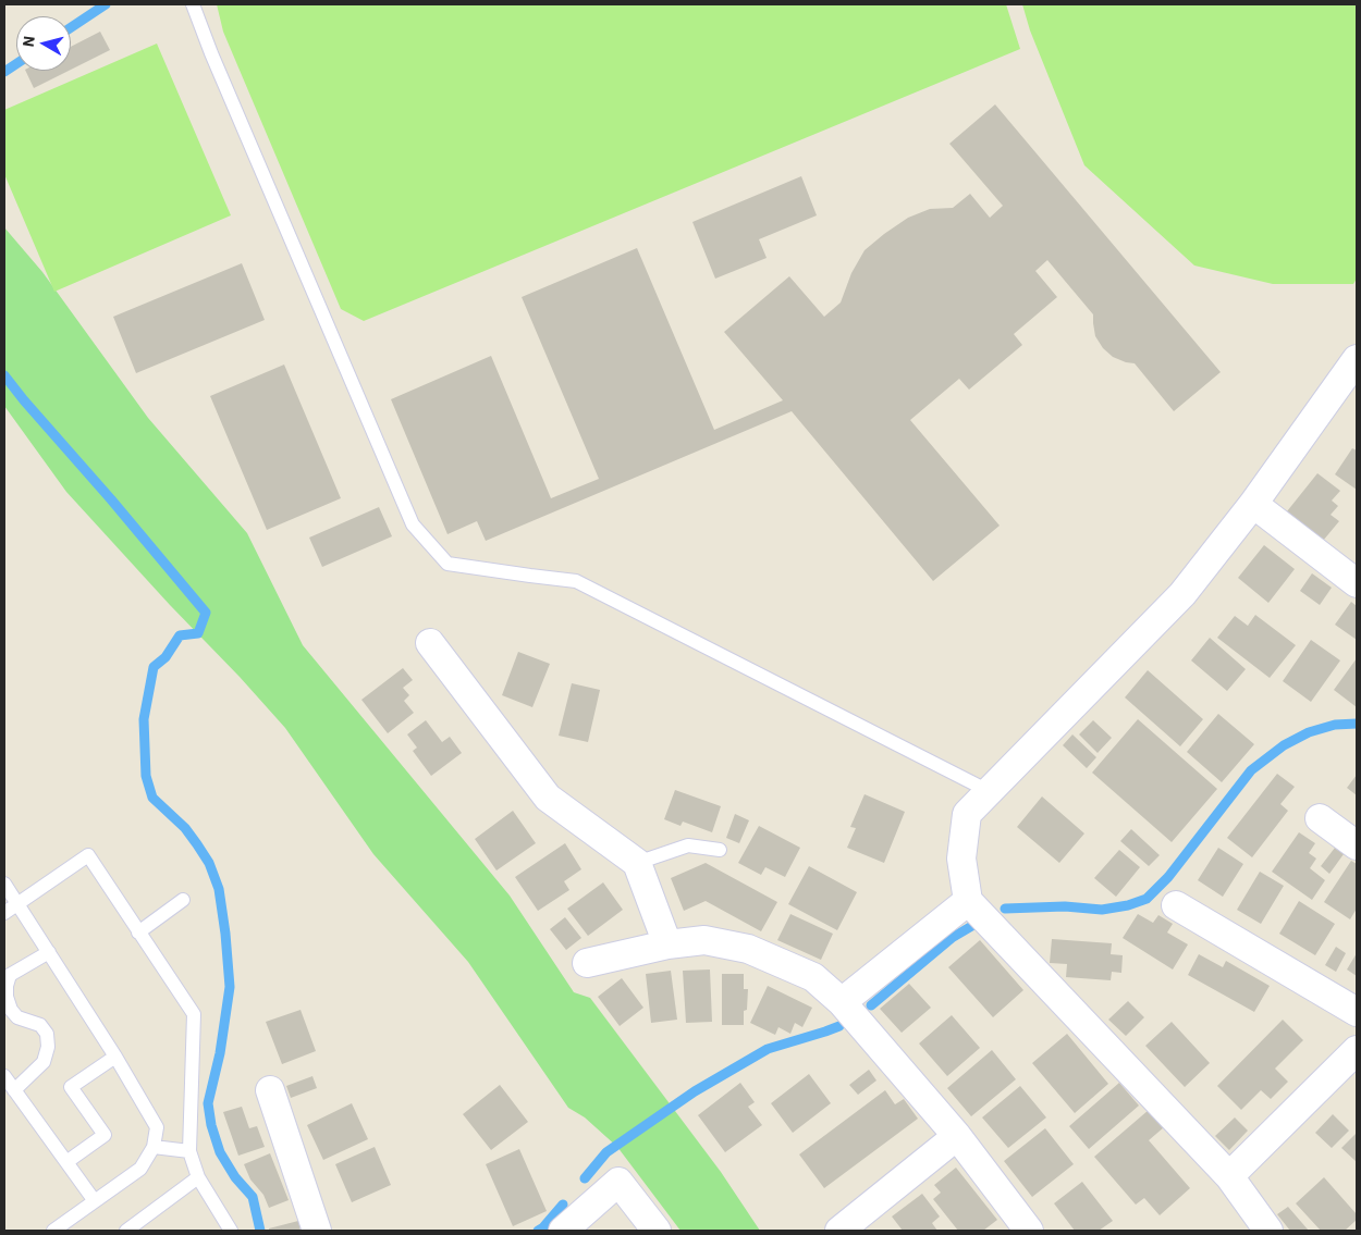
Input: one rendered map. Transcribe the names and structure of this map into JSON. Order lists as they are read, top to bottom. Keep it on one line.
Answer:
{"north":"left"}
